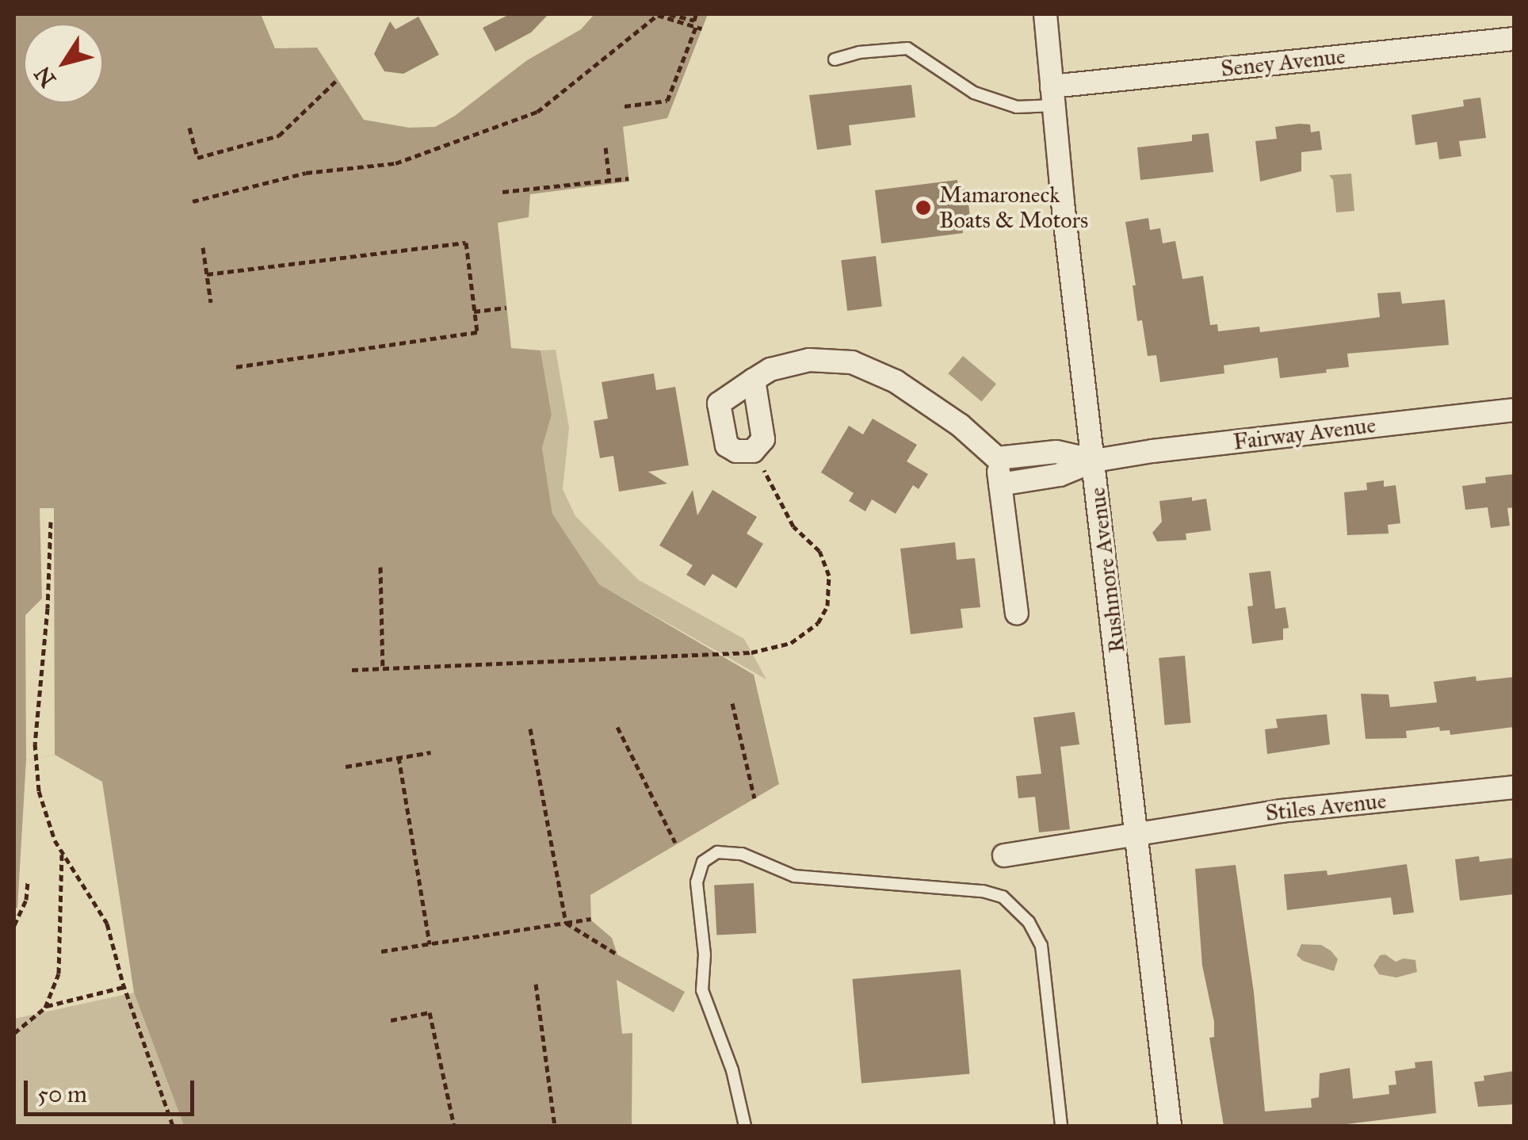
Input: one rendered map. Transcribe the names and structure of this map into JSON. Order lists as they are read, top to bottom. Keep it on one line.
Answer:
{"streets":{"street":["Seney Avenue","Fairway Avenue","Rushmore Avenue","Stiles Avenue"]},"crossings":[["Seney Avenue","Rushmore Avenue"],["Fairway Avenue","Rushmore Avenue"],["Rushmore Avenue","Stiles Avenue"]],"places":["Mamaroneck Boats & Motors"],"scale_bar":"50 m","north":"bottom left"}
